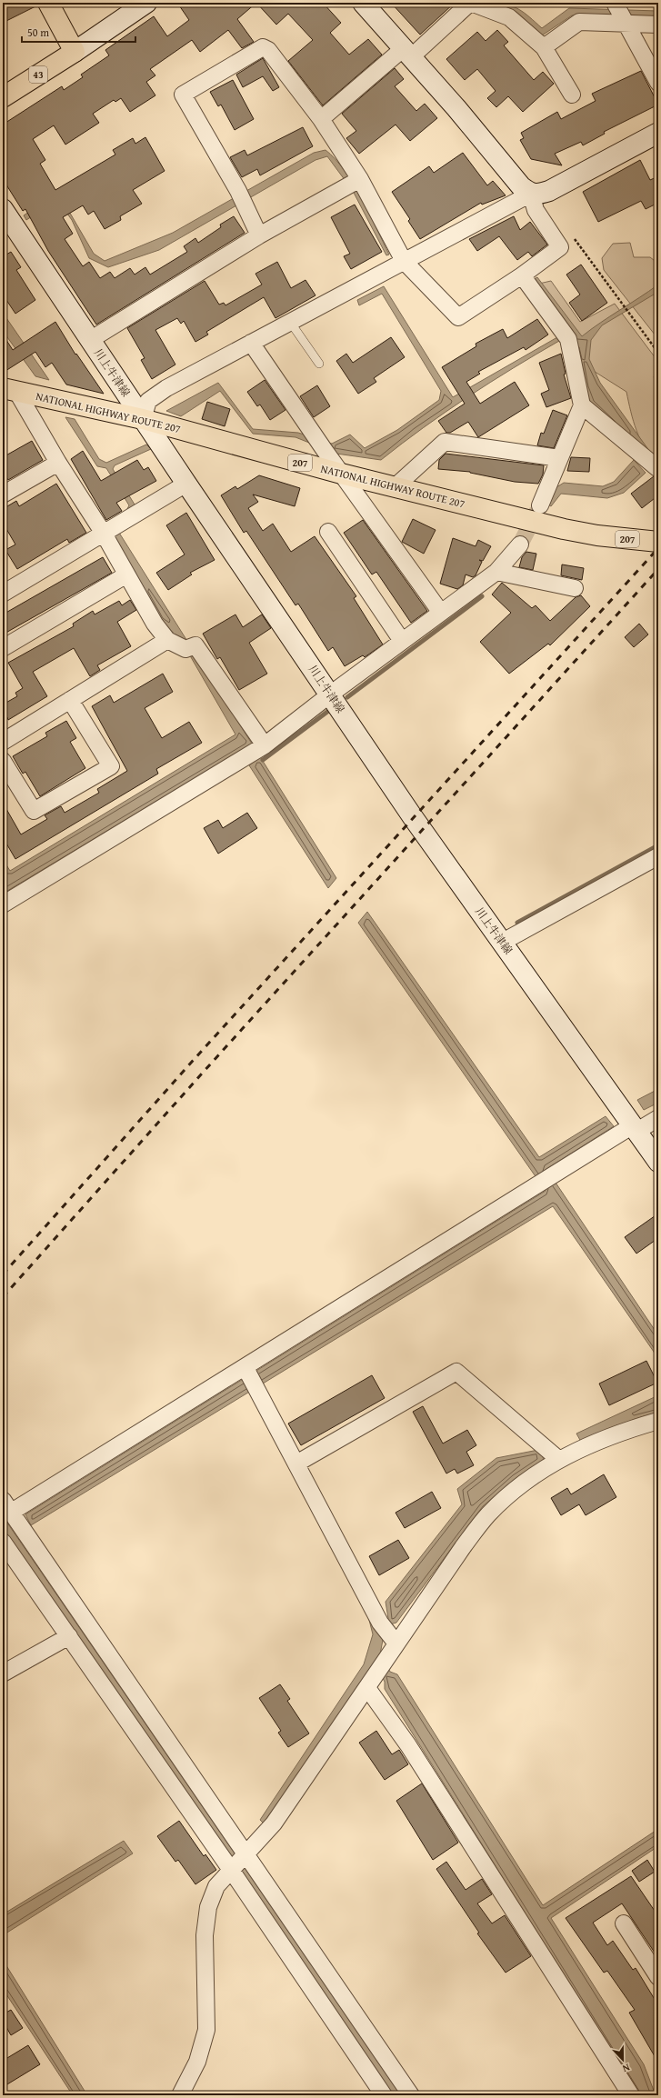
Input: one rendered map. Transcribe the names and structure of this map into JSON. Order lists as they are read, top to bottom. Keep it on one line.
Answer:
{"streets":{"main road":["43","川上牛津線","NATIONAL HIGHWAY ROUTE 207","207"]},"crossings":[["川上牛津線","NATIONAL HIGHWAY ROUTE 207"]],"scale_bar":"50 m","north":"bottom"}
